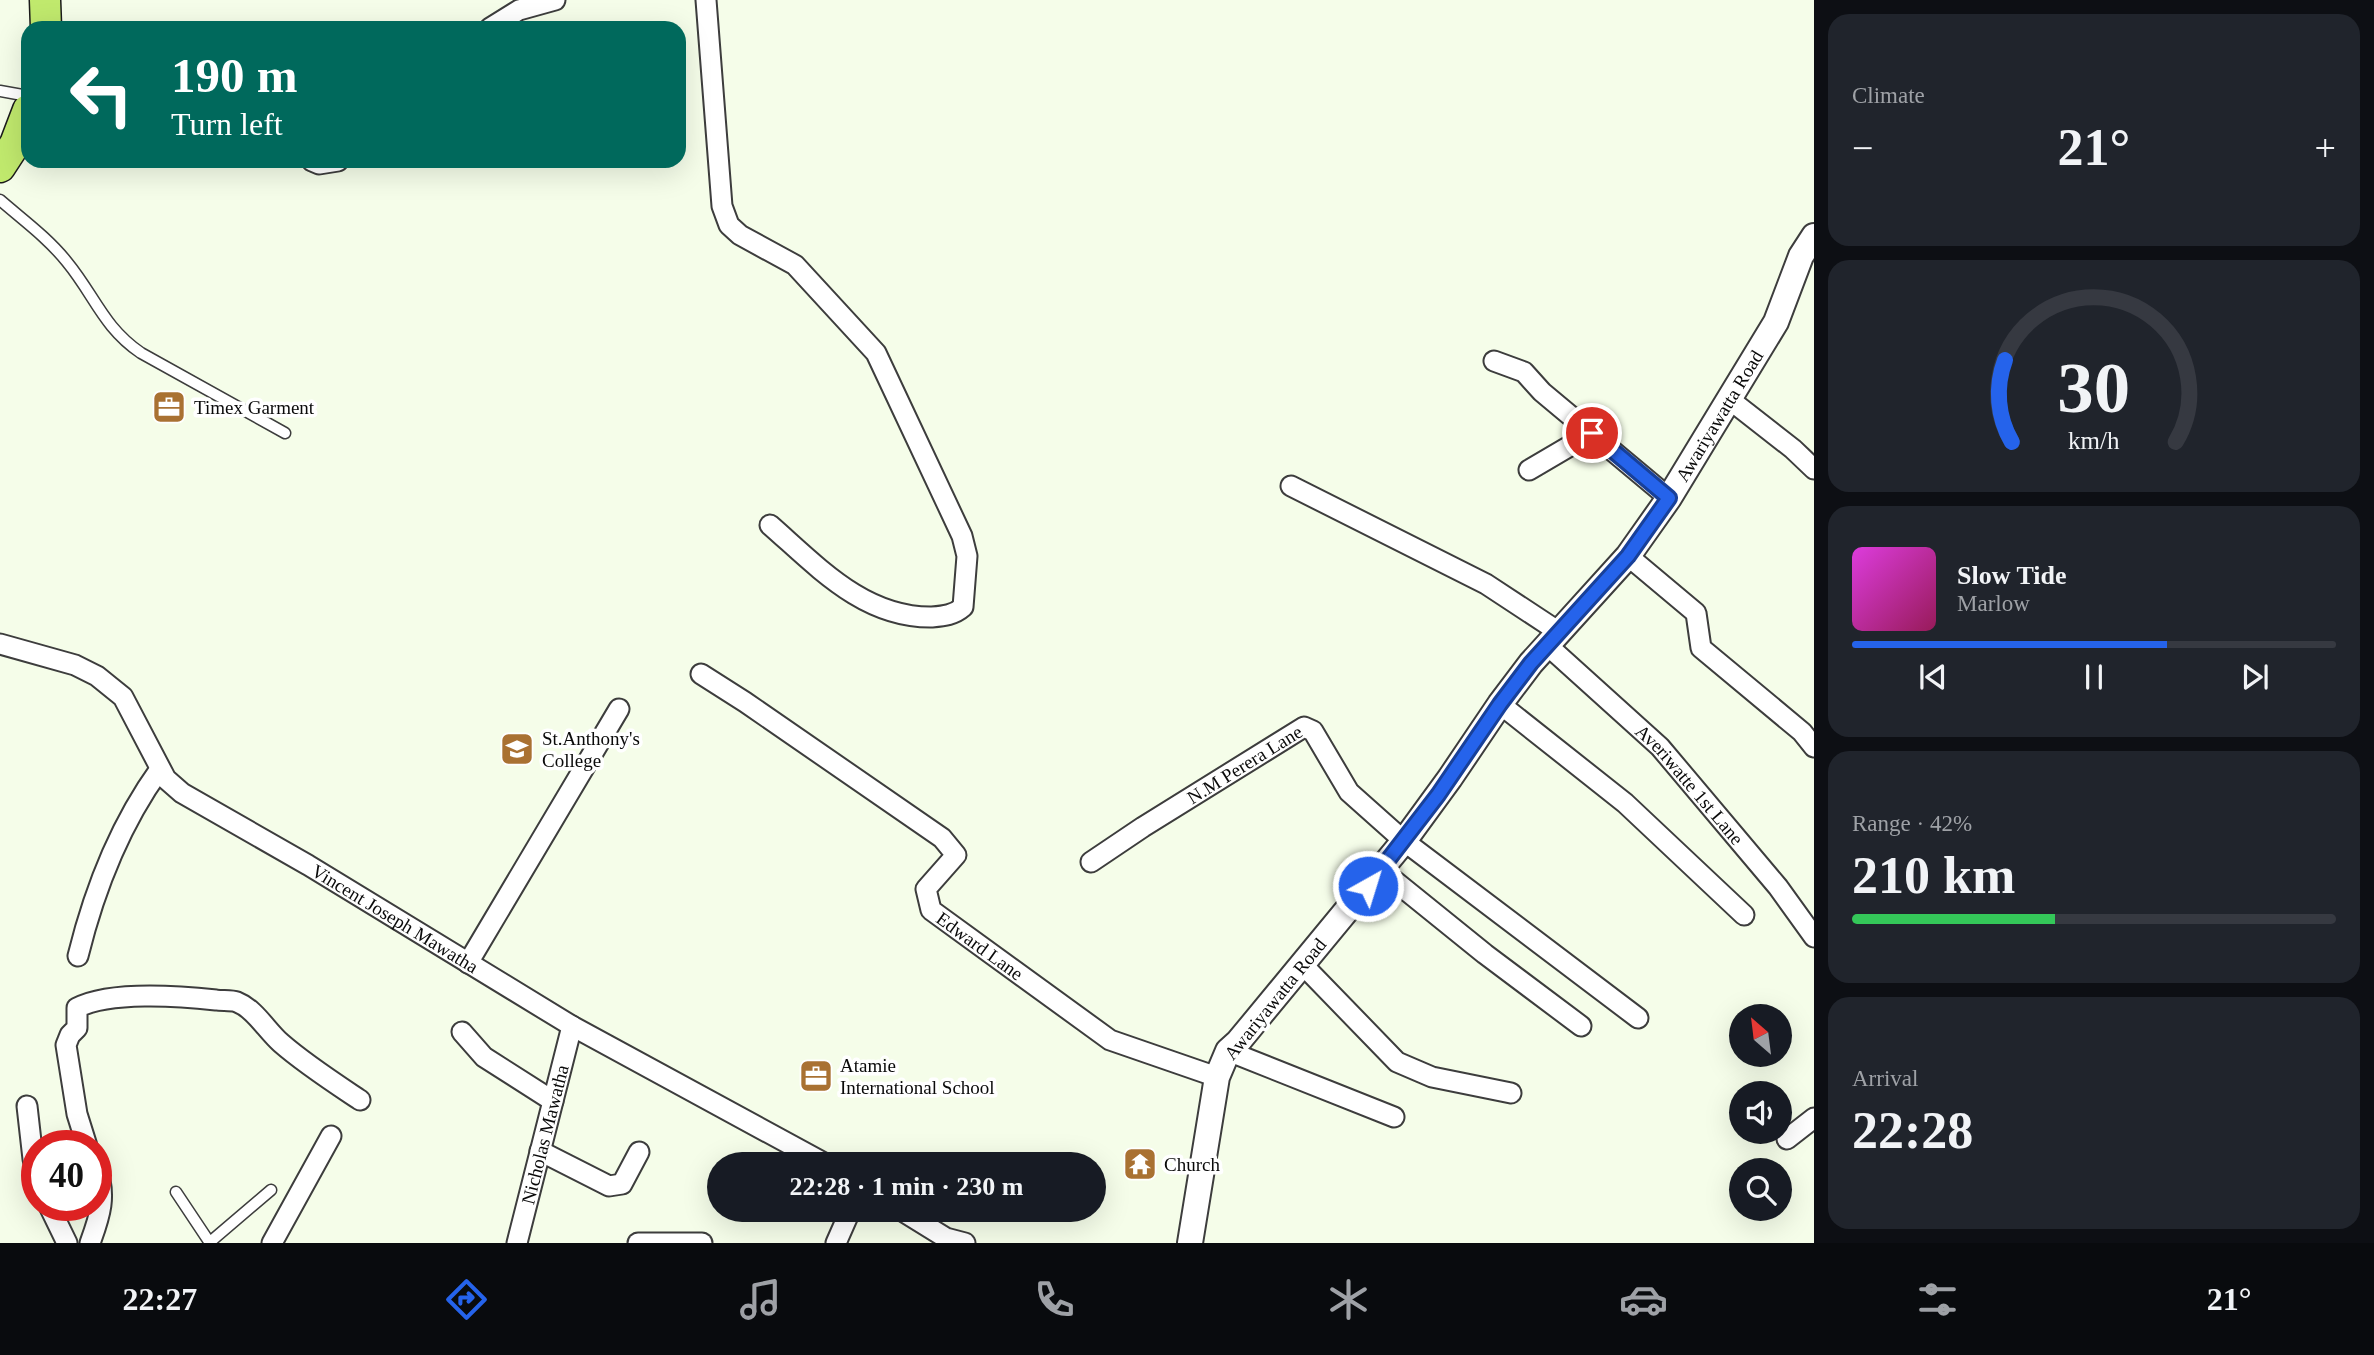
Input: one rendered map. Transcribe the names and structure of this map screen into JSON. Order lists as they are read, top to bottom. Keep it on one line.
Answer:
{"streets":{"street":["Awariyawatta Road","N.M Perera Lane","Averiwatte 1st Lane","Vincent Joseph Mawatha","Edward Lane","Nicholas Mawatha"]},"crossings":[["Awariyawatta Road","N.M Perera Lane"],["Awariyawatta Road","Averiwatte 1st Lane"],["Awariyawatta Road","Edward Lane"],["Vincent Joseph Mawatha","Nicholas Mawatha"]],"places":{"office":["Timex Garment","Atamie International School"],"school or university":["St.Anthony's College"],"temple":["Church"]},"north":"top left","page":{"tile":["Climate",["Range · 42%","210 km"],["Arrival","22:28"]],"turn":["190 m","Turn left"],"heat":["−","21°","+"],"song":["Slow Tide","Marlow"],"limit":"40","trip":"22:28 · 1 min · 230 m","tabs":["22:27","21°"],"gauge":["30","km/h"]}}
